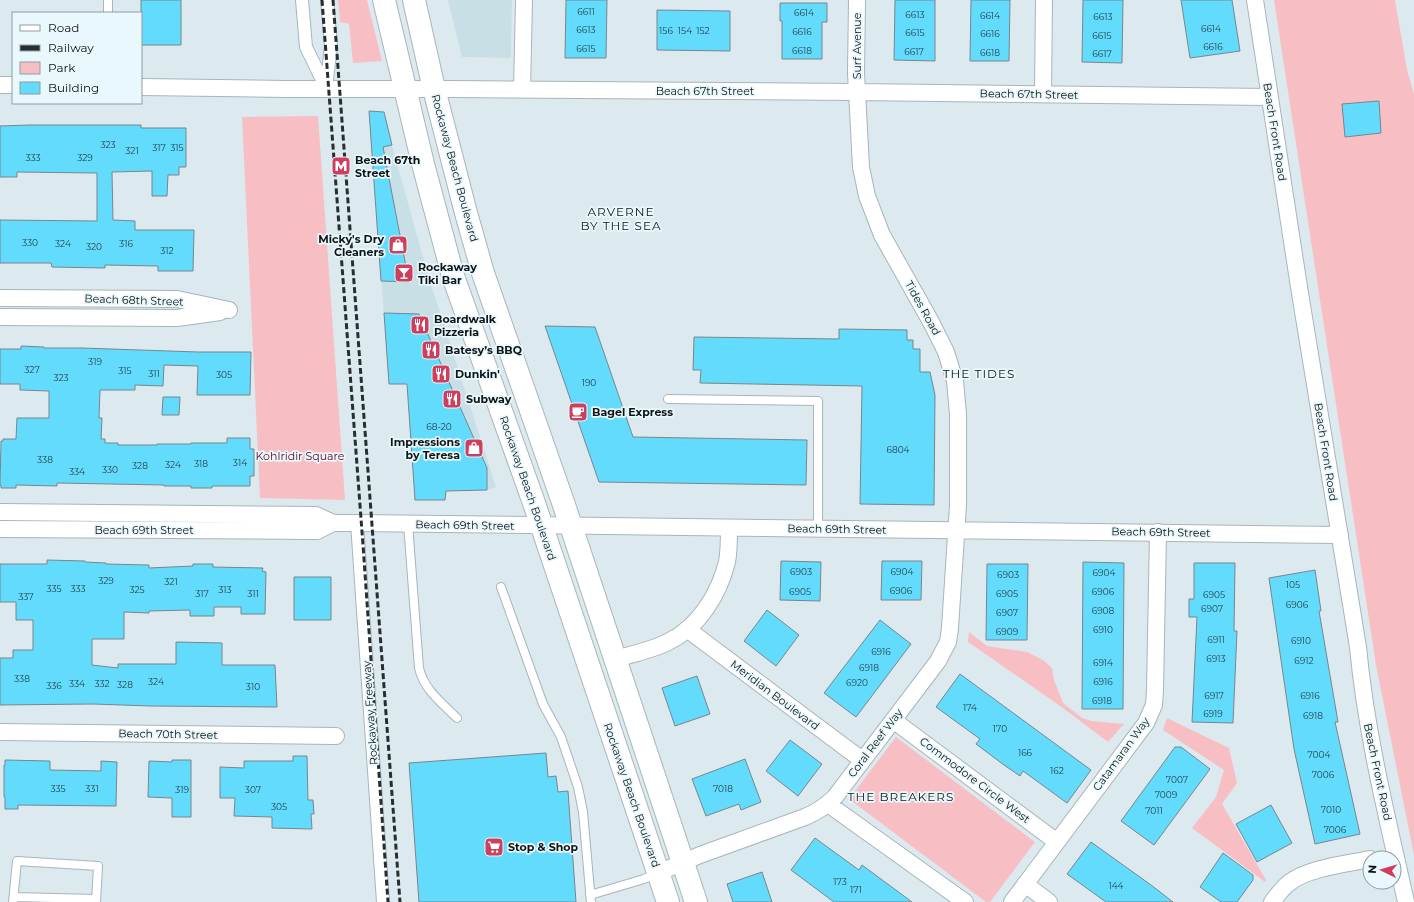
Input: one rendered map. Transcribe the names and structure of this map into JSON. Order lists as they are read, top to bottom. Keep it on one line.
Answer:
{"streets":{"main road":["Rockaway Beach Boulevard"],"street":["Surf Avenue","Beach 67th Street","Beach Front Road","Beach 68th Street","Tides Road","Beach 69th Street","Meridian Boulevard","Rockaway Freeway","Beach 70th Street","Coral Reef Way","Catamaran Way","Commodore Circle West"]},"crossings":[["Surf Avenue","Beach 67th Street"],["Surf Avenue","Tides Road"],["Beach 67th Street","Beach Front Road"],["Beach 67th Street","Rockaway Beach Boulevard"],["Beach 67th Street","Tides Road"],["Beach Front Road","Beach 69th Street"],["Rockaway Beach Boulevard","Beach 69th Street"],["Rockaway Beach Boulevard","Coral Reef Way"],["Tides Road","Beach 69th Street"],["Tides Road","Coral Reef Way"],["Beach 69th Street","Rockaway Freeway"],["Beach 69th Street","Coral Reef Way"],["Beach 69th Street","Catamaran Way"],["Meridian Boulevard","Coral Reef Way"],["Coral Reef Way","Commodore Circle West"],["Catamaran Way","Commodore Circle West"]],"districts":["ARVERNE BY THE SEA","THE TIDES","THE BREAKERS"],"parks":["Kohlridir Square"],"places":{"metro station":["Beach 67th Street"],"shop":["Micky's Dry Cleaners","Impressions by Teresa"],"bar":["Rockaway Tiki Bar"],"restaurant":["Boardwalk Pizzeria","Batesy’s BBQ","Dunkin'","Subway"],"cafe":["Bagel Express"],"supermarket":["Stop & Shop"]},"house_numbers":["6611","6614","6613","6614","6613","6614","6613","156","154","152","6616","6615","6616","6615","6616","6615","6618","6617","6618","6617","323","317","315","321","333","329","330","324","316","320","312","319","327","315","311","305","323","190","68-20","6804","338","314","318","324","328","330","334","6903","6904","6904","6903","329","321","105","335","333","325","313","6906","6905","6906","317","311","6905","6905","337","6906","6907","6908","6907","6910","6909","6911","6910","6916","6913","6912","6914","6918","338","324","6916","6920","334","332","328","336","310","6917","6916","6918","174","6919","6918","170","166","7004","162","7006","7007","335","331","7018","319","307","7009","305","7010","7011","7006","173","144","171"],"legend":["Road","Railway","Park","Building"],"north":"left"}
